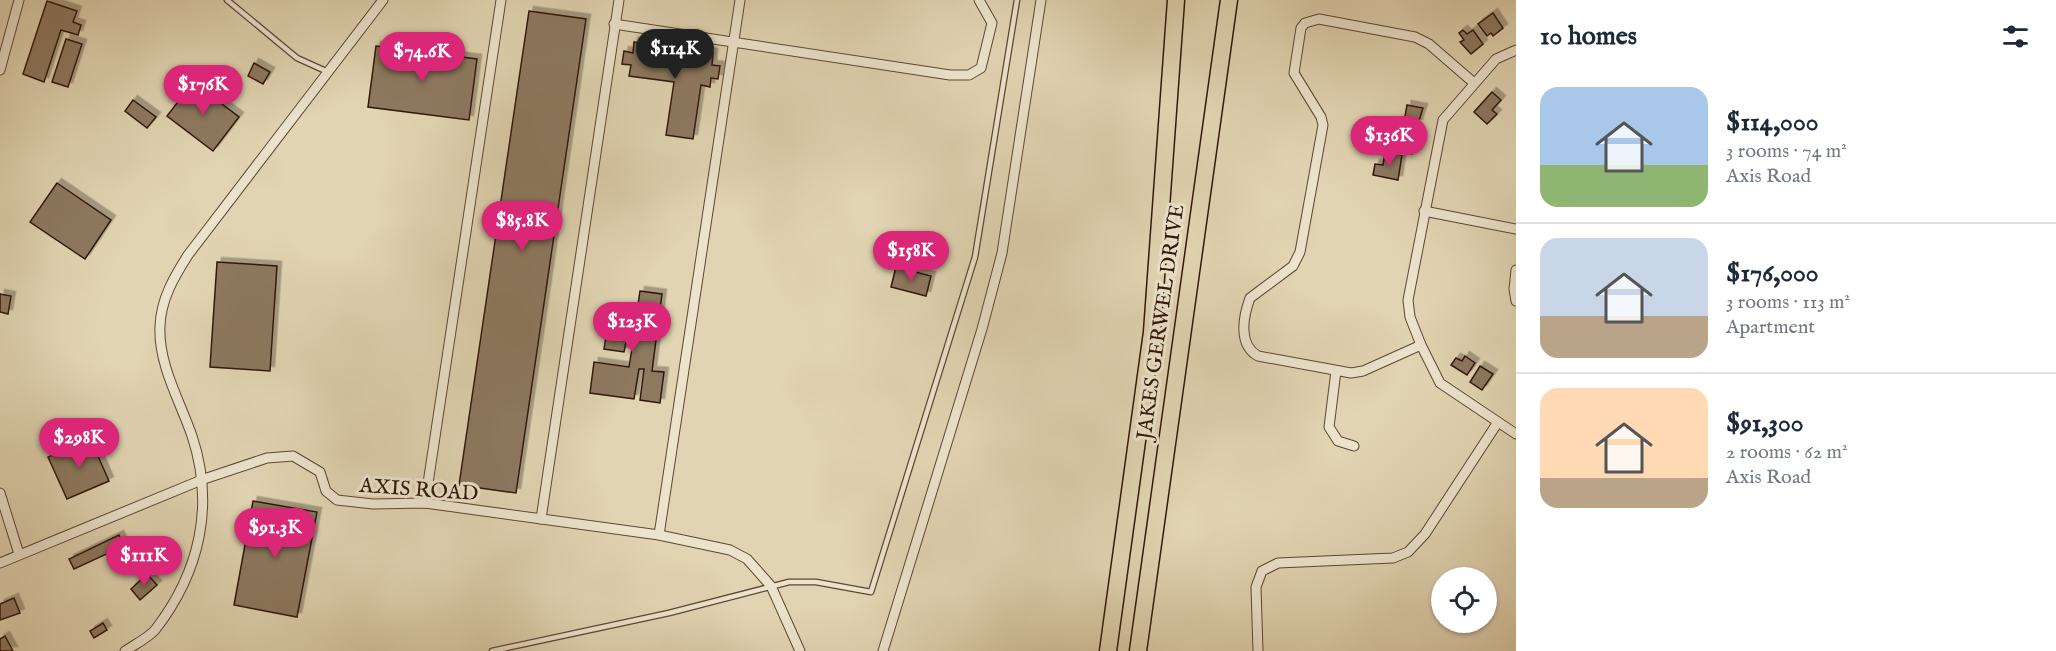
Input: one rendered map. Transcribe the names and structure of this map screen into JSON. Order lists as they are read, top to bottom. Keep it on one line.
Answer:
{"streets":{"highway":["JAKES GERWEL DRIVE"],"street":["AXIS ROAD"]},"page":{"heading":"10 homes","price":["$114K","$74.6K","$176K","$136K","$85.8K","$158K","$123K","$298K","$91.3K","$111K"],"list":[{"name":"$114,000","note":"3 rooms · 74 m² · Axis Road"},{"name":"$176,000","note":"3 rooms · 113 m² · Apartment"},{"name":"$91,300","note":"2 rooms · 62 m² · Axis Road"}]}}
